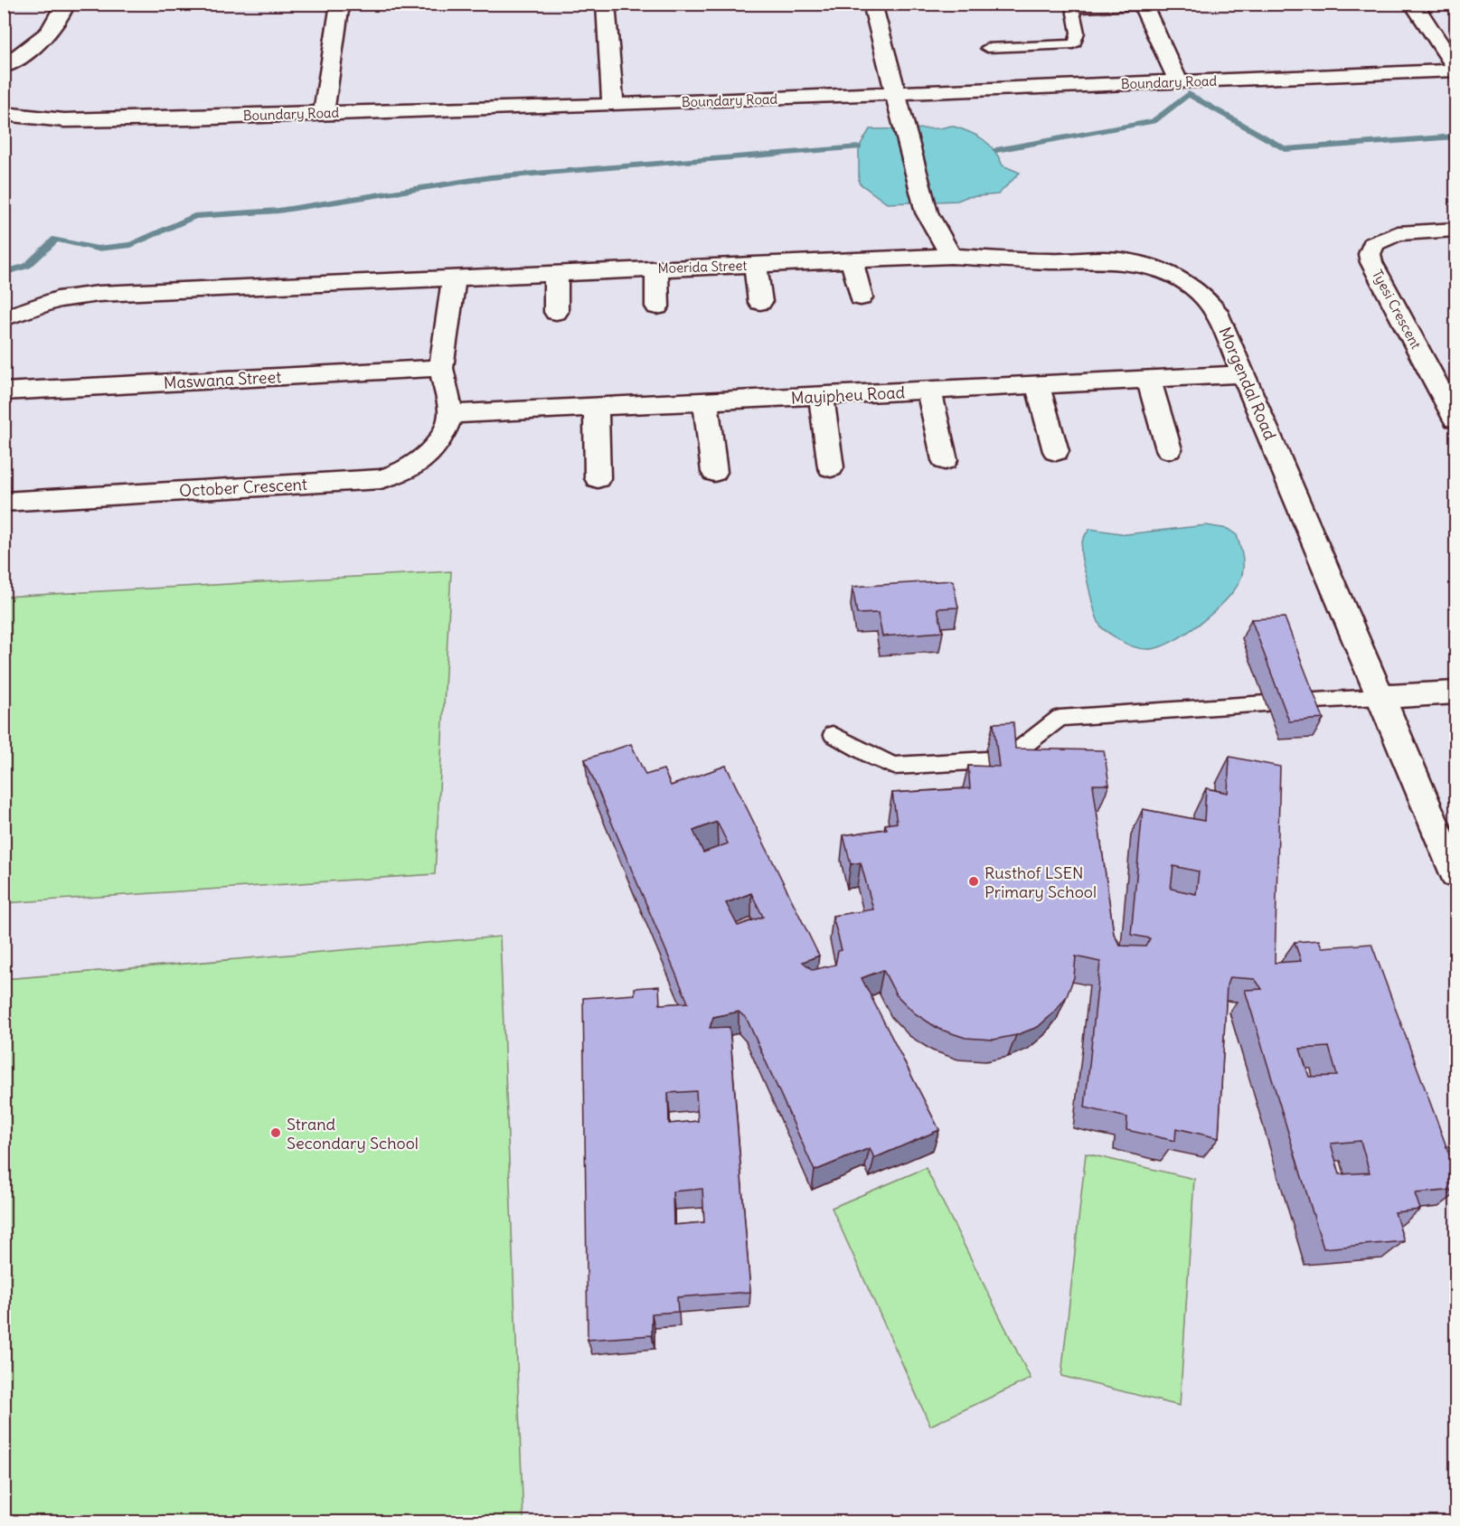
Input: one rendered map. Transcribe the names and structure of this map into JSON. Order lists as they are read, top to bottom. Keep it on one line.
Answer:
{"streets":{"street":["Boundary Road","Moerida Street","Tyesi Crescent","Maswana Street","Morgendal Road","Mayipheu Road","October Crescent"]},"crossings":[["Moerida Street","Morgendal Road"],["Morgendal Road","Mayipheu Road"],["Mayipheu Road","October Crescent"]],"places":["Rusthof LSEN Primary School","Strand Secondary School"]}
